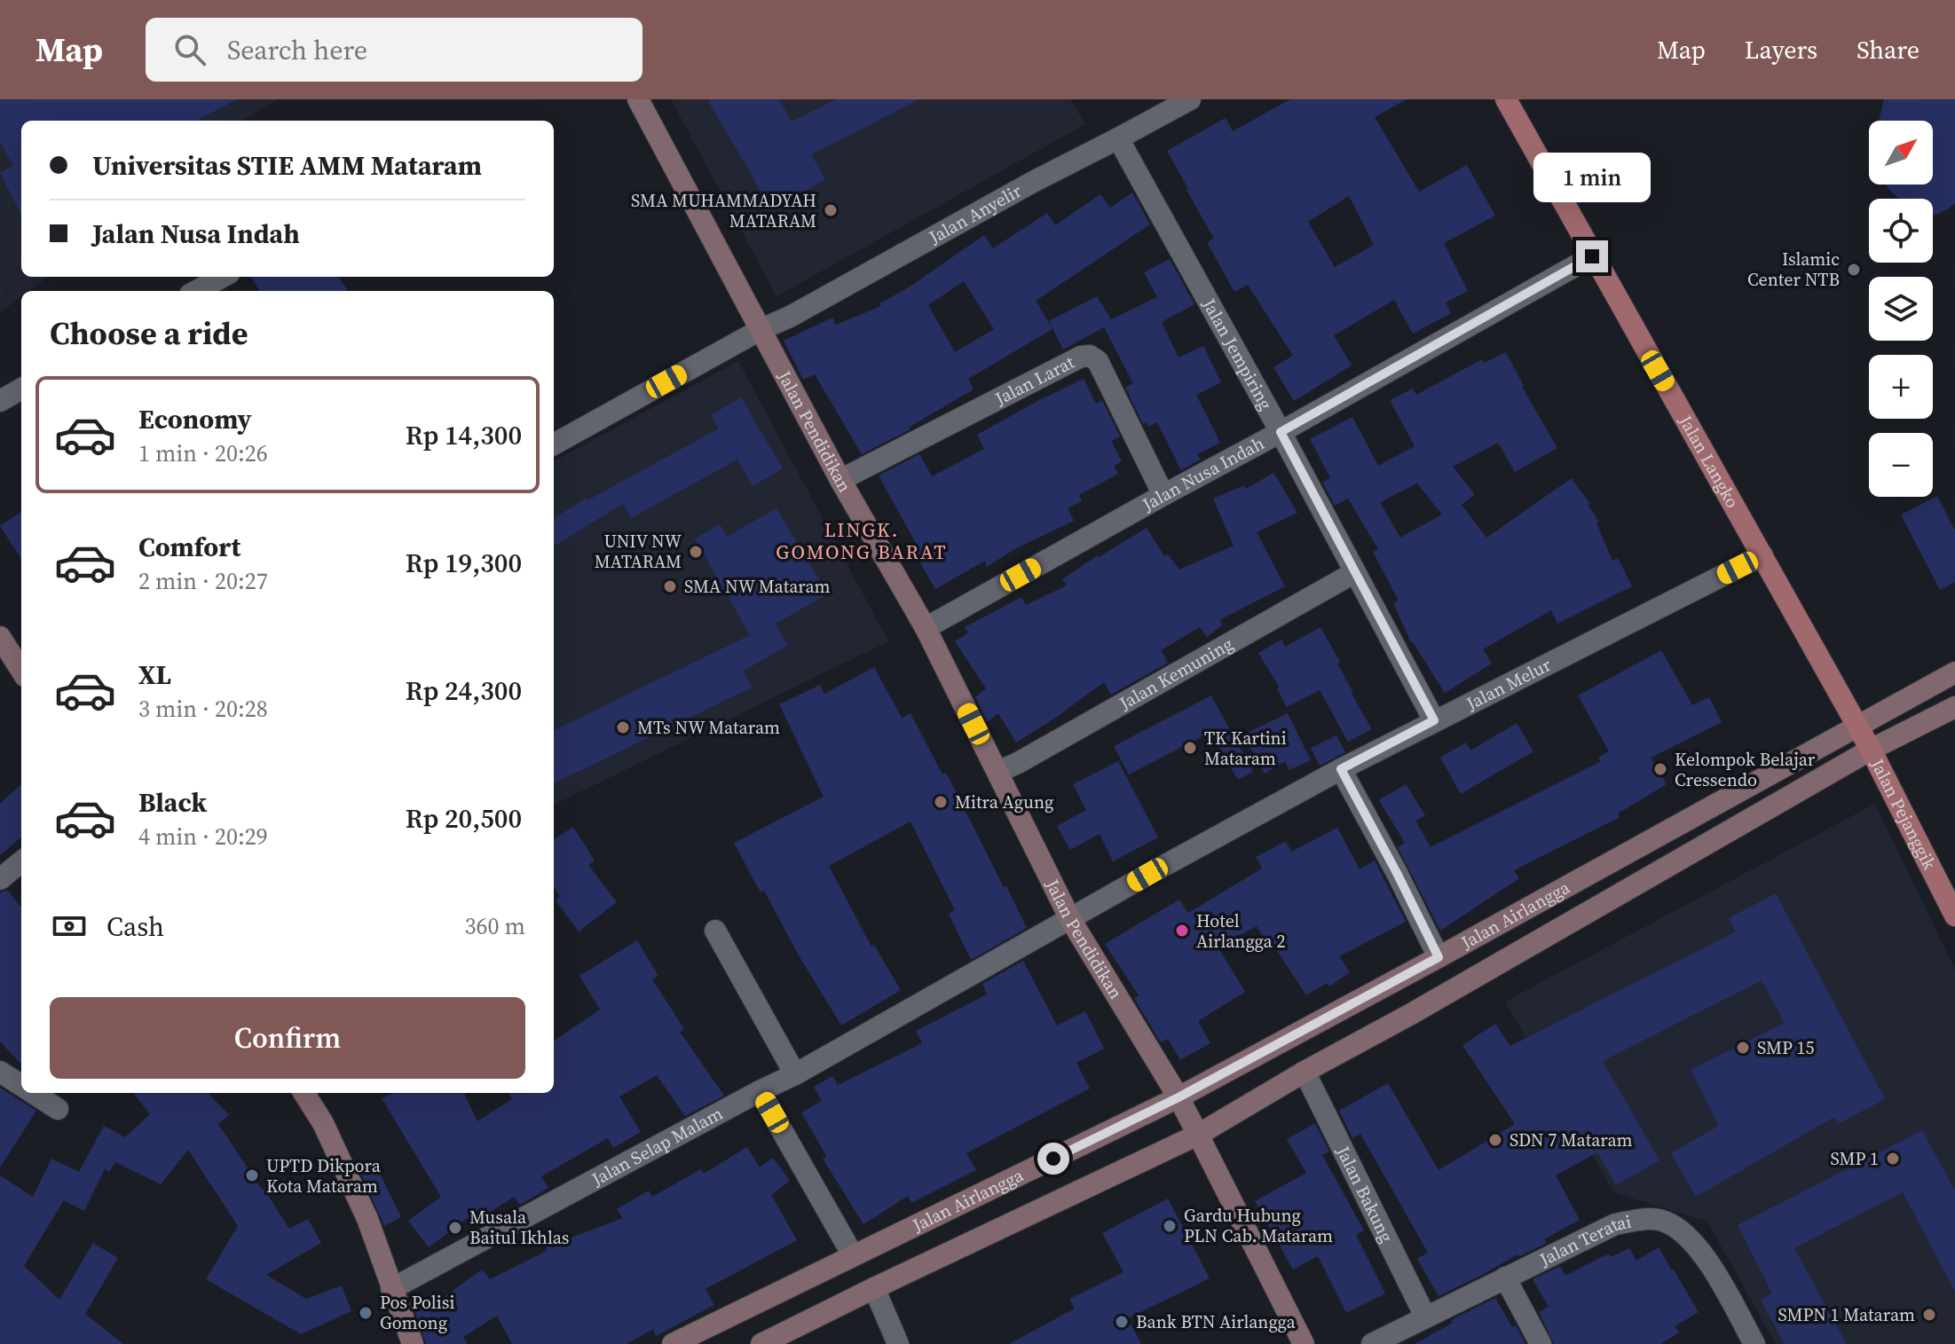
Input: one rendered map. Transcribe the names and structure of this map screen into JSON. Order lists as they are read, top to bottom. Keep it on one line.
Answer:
{"streets":{"main road":["Jalan Pendidikan","Jalan Langko","Jalan Pejanggik","Jalan Airlangga"],"street":["Jalan Anyelir","Jalan Jempiring","Jalan Larat","Jalan Nusa Indah","Jalan Kemuning","Jalan Melur","Jalan Selap Malam","Jalan Bakung","Jalan Teratai"]},"crossings":[["Jalan Anyelir","Jalan Jempiring"],["Jalan Anyelir","Jalan Pendidikan"],["Jalan Jempiring","Jalan Nusa Indah"],["Jalan Jempiring","Jalan Kemuning"],["Jalan Jempiring","Jalan Melur"],["Jalan Larat","Jalan Pendidikan"],["Jalan Larat","Jalan Nusa Indah"],["Jalan Pendidikan","Jalan Nusa Indah"],["Jalan Pendidikan","Jalan Kemuning"],["Jalan Pendidikan","Jalan Melur"],["Jalan Pendidikan","Jalan Airlangga"],["Jalan Pendidikan","Jalan Selap Malam"],["Jalan Langko","Jalan Nusa Indah"],["Jalan Langko","Jalan Melur"],["Jalan Langko","Jalan Pejanggik"],["Jalan Langko","Jalan Airlangga"],["Jalan Melur","Jalan Selap Malam"],["Jalan Pejanggik","Jalan Airlangga"],["Jalan Airlangga","Jalan Bakung"],["Jalan Bakung","Jalan Teratai"]],"districts":["LINGK. GOMONG BARAT"],"places":["SMA MUHAMMADYAH MATARAM","Islamic Center NTB","UNIV NW MATARAM","SMA NW Mataram","MTs NW Mataram","TK Kartini Mataram","Kelompok Belajar Cressendo","Mitra Agung","Hotel Airlangga 2","SMP 15","SDN 7 Mataram","SMP 1","UPTD Dikpora Kota Mataram","Gardu Hubung PLN Cab. Mataram","Musala Baitul Ikhlas","Pos Polisi Gomong","SMPN 1 Mataram","Bank BTN Airlangga"],"north":"top right","page":{"header":"Map","search":"Search here","nav":["Map","Layers","Share"],"map_buttons":["+","−"],"banner":["Universitas STIE AMM Mataram","Jalan Nusa Indah"],"bubble":"1 min","heading":"Choose a ride","list":[{"name":"Economy","note":"1 min · 20:26","value":"Rp 14,300"},{"name":"Comfort","note":"2 min · 20:27","value":"Rp 19,300"},{"name":"XL","note":"3 min · 20:28","value":"Rp 24,300"},{"name":"Black","note":"4 min · 20:29","value":"Rp 20,500"}],"pay":["Cash","360 m"],"buttons":"Confirm"}}
